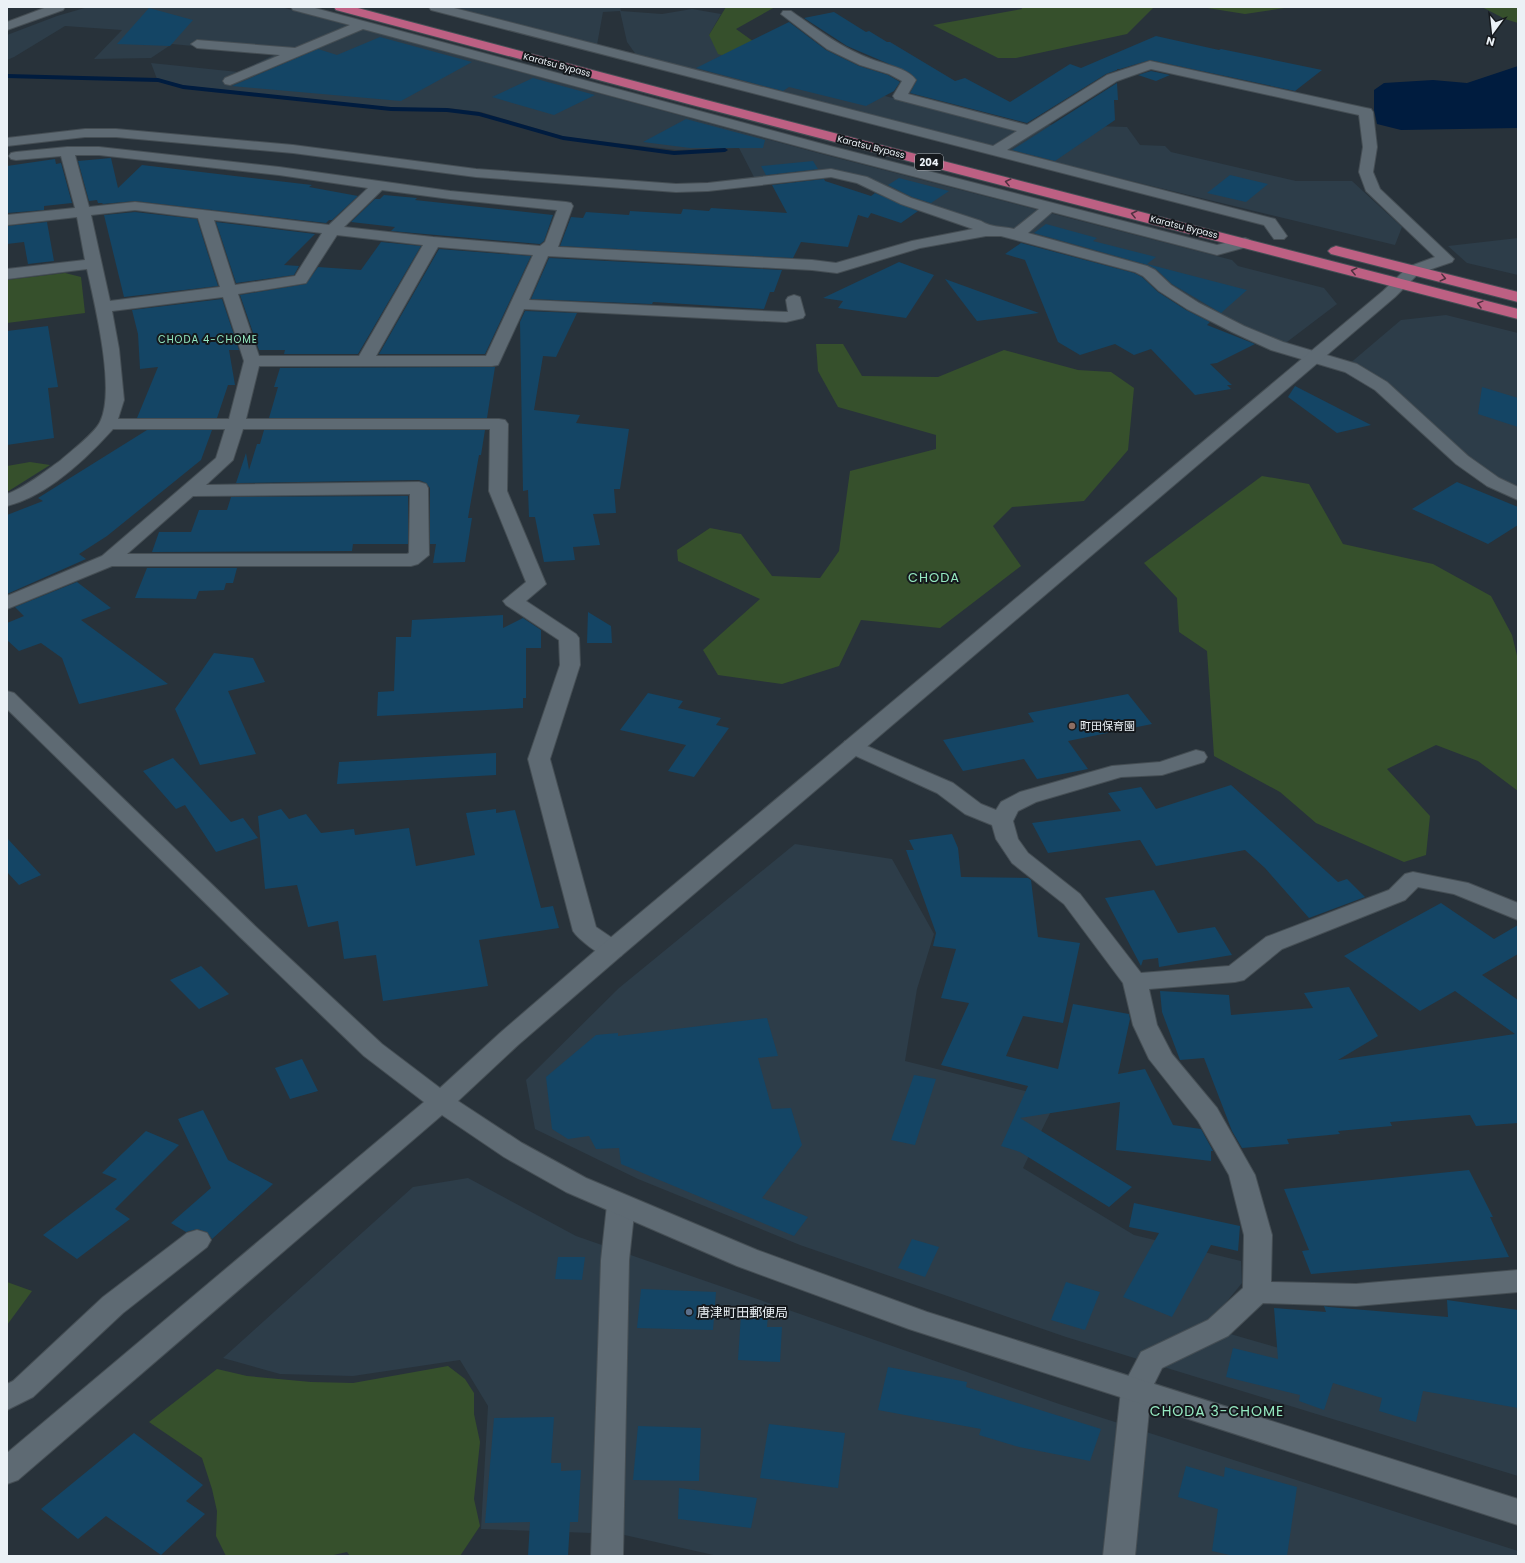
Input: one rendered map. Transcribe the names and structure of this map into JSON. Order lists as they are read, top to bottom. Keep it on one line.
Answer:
{"streets":{"highway":["Karatsu Bypass","204"]},"districts":["CHODA 4-CHOME","CHODA","CHODA 3-CHOME"],"places":["町田保育園","唐津町田郵便局"],"north":"bottom"}
